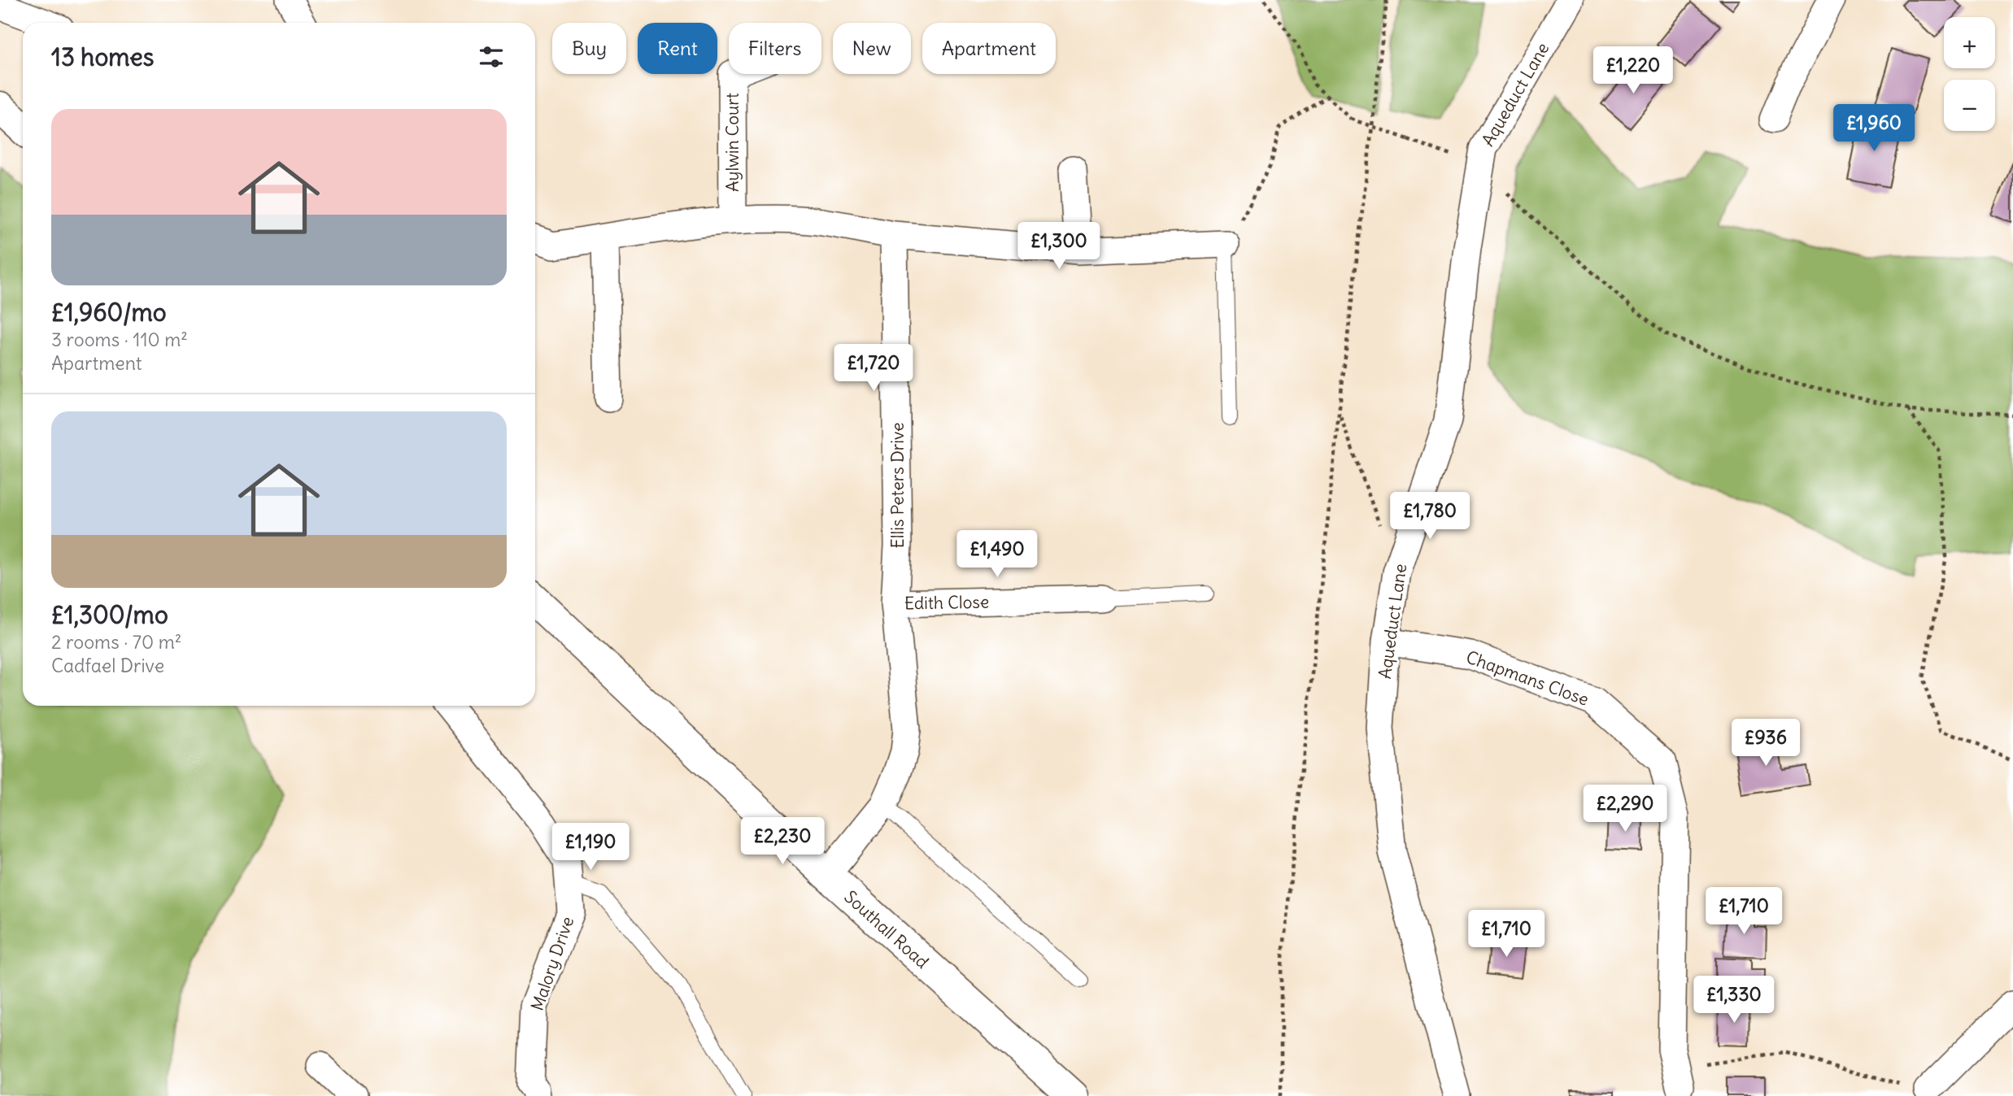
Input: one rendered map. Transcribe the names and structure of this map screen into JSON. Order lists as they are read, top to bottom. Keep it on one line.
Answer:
{"streets":{"street":["Aqueduct Lane","Aylwin Court","Ellis Peters Drive","Edith Close","Chapmans Close","Southall Road","Malory Drive"]},"crossings":[["Aqueduct Lane","Chapmans Close"],["Ellis Peters Drive","Edith Close"],["Ellis Peters Drive","Southall Road"]],"page":{"map_buttons":["+","−"],"chip":["Buy","Rent","Filters","New","Apartment"],"heading":"13 homes","price":["£1,220","£1,960","£1,300","£1,720","£1,780","£1,490","£936","£2,290","£2,230","£1,190","£1,710","£1,710","£1,330"],"list":[{"name":"£1,960/mo","note":"3 rooms · 110 m² · Apartment"},{"name":"£1,300/mo","note":"2 rooms · 70 m² · Cadfael Drive"}]}}
